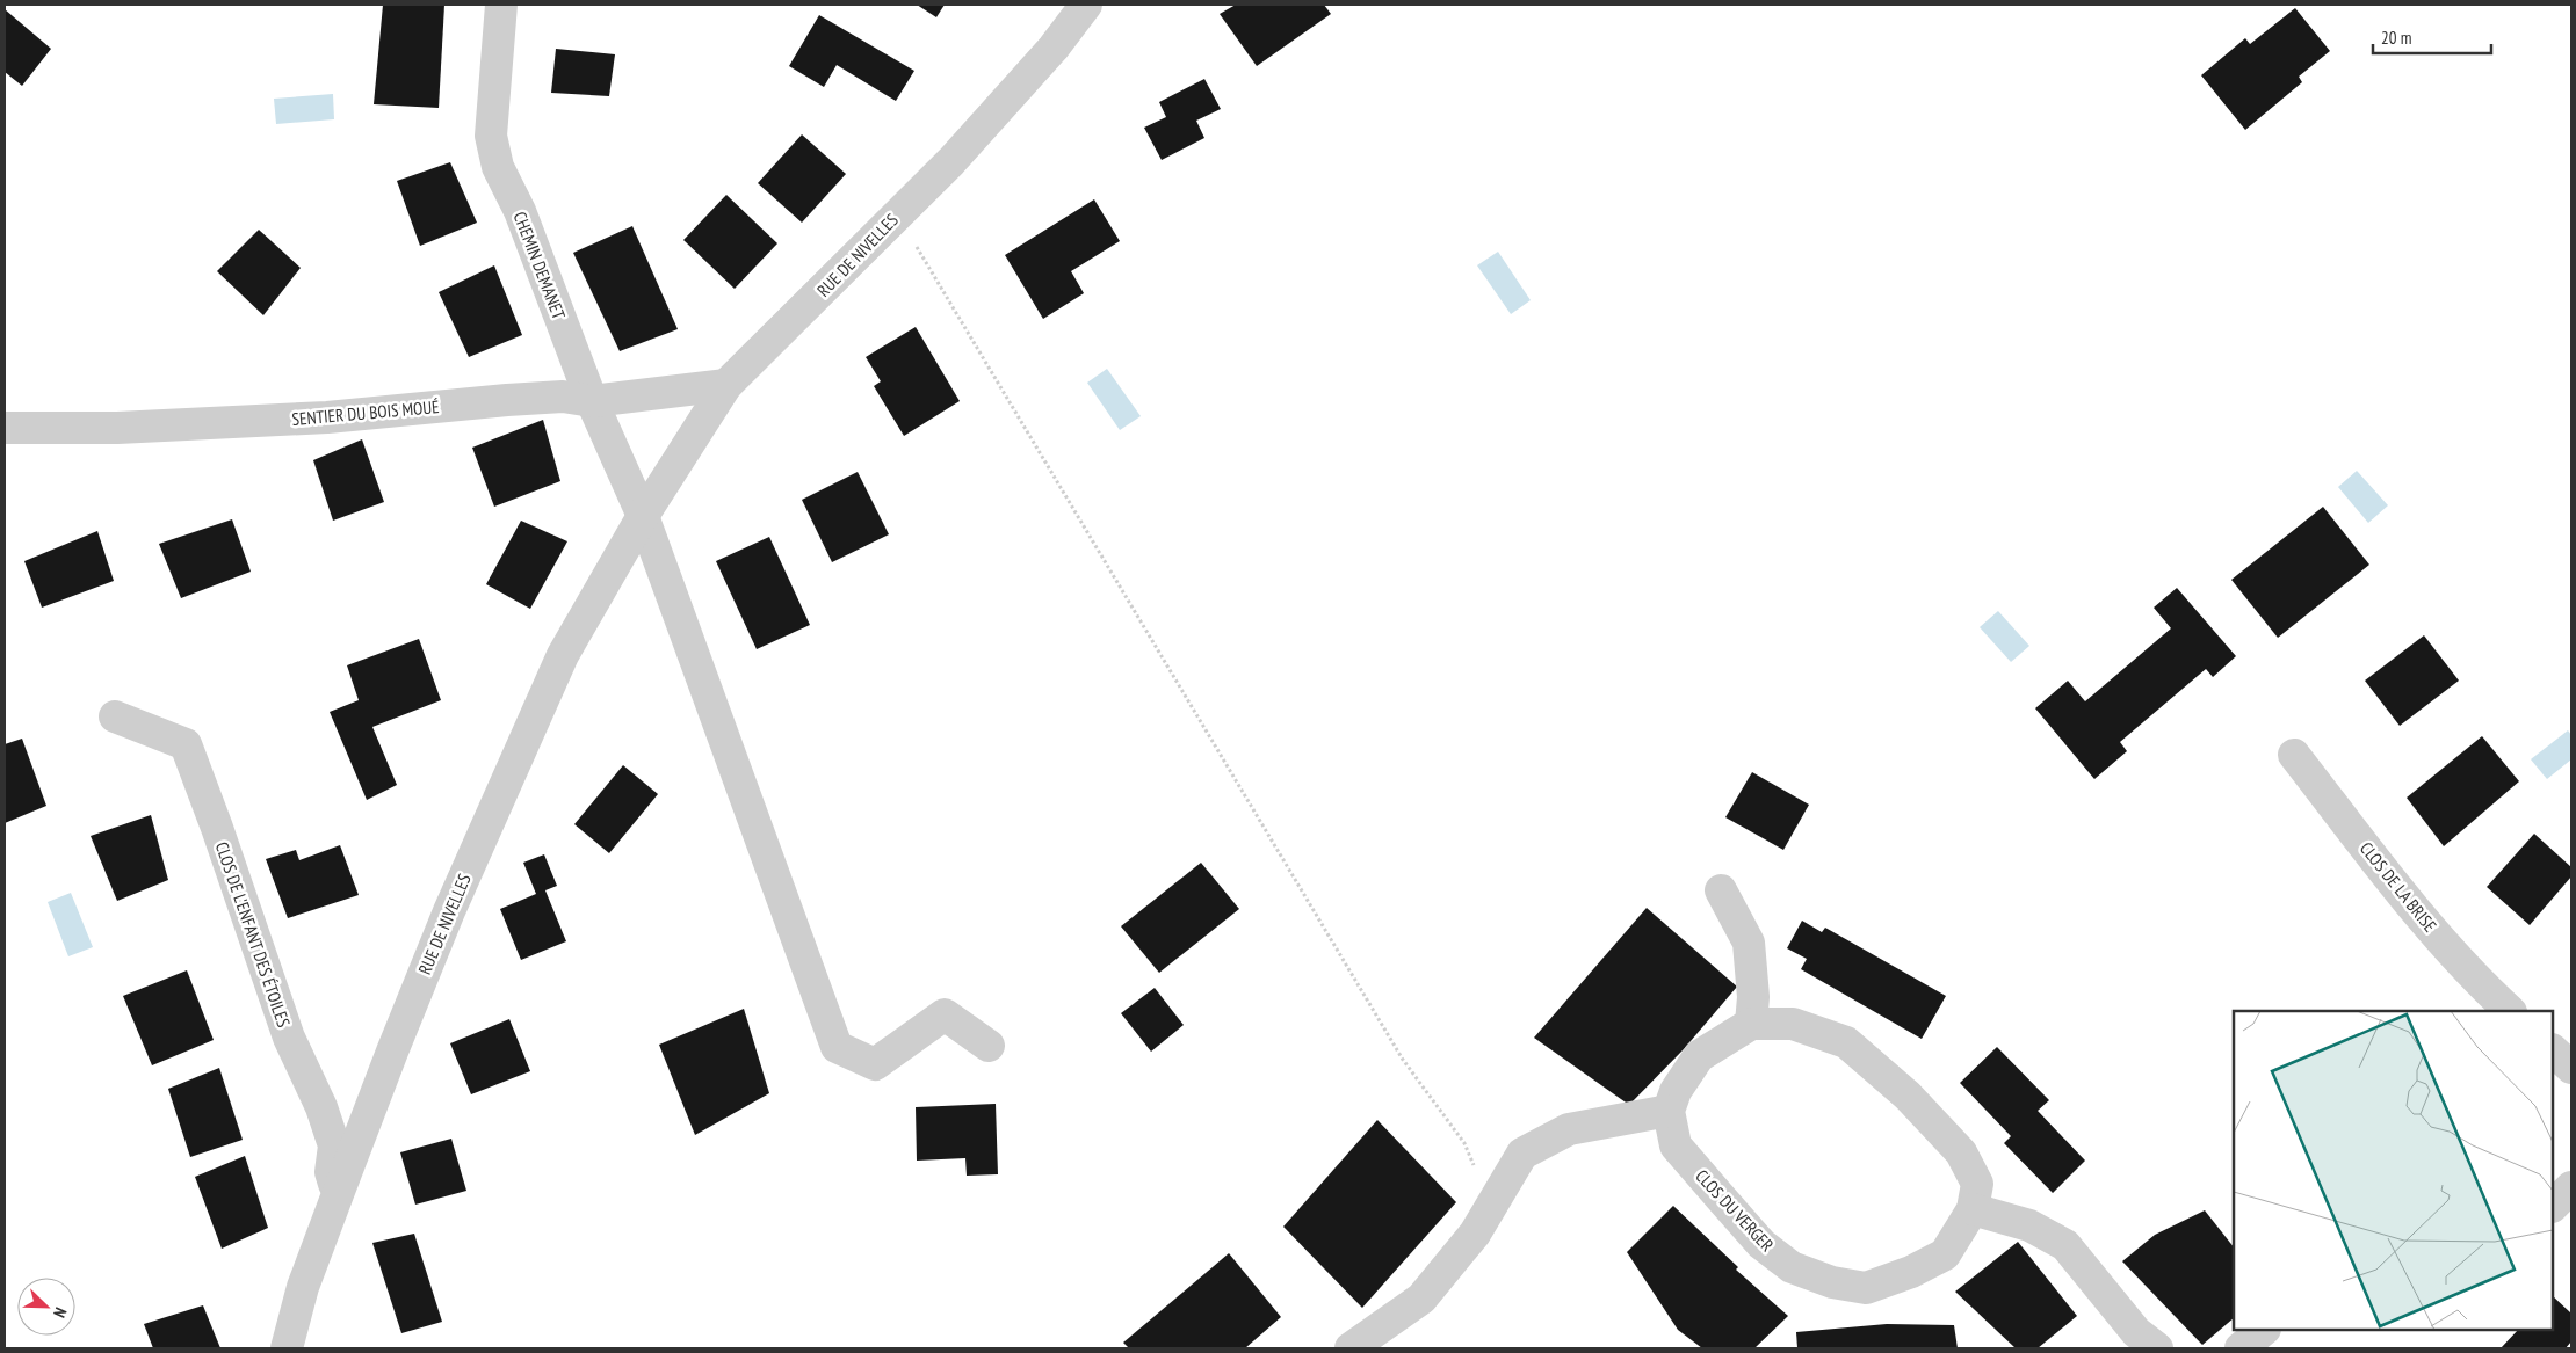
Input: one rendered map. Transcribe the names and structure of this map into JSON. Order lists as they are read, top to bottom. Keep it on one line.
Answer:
{"streets":{"street":["RUE DE NIVELLES","CHEMIN DEMANET","SENTIER DU BOIS MOUÉ","CLOS DE LA BRISE","CLOS DE L'ENFANT DES ÉTOILES","CLOS DU VERGER"]},"crossings":[["RUE DE NIVELLES","CHEMIN DEMANET"],["RUE DE NIVELLES","SENTIER DU BOIS MOUÉ"],["RUE DE NIVELLES","CLOS DE L'ENFANT DES ÉTOILES"],["CHEMIN DEMANET","SENTIER DU BOIS MOUÉ"]],"scale_bar":"20 m","north":"bottom right"}
